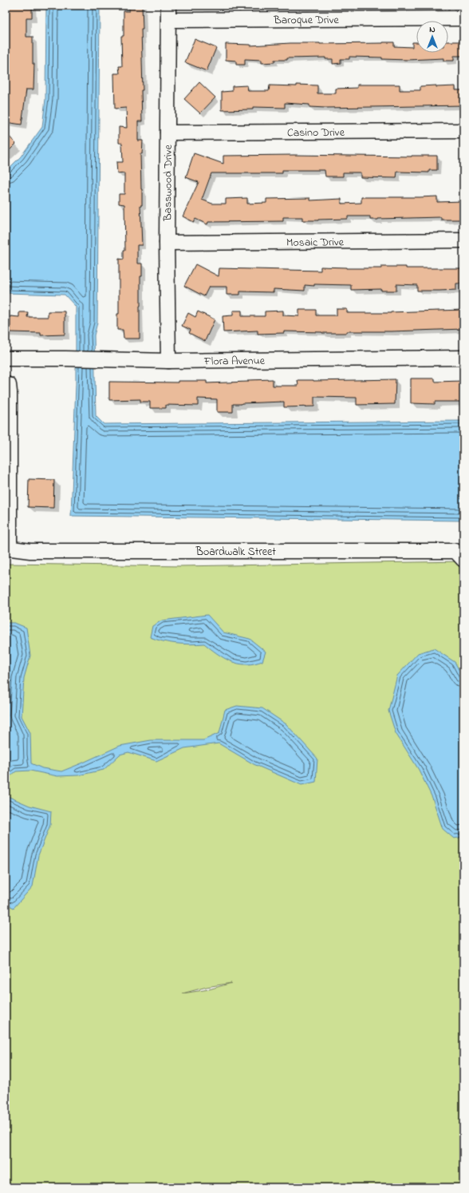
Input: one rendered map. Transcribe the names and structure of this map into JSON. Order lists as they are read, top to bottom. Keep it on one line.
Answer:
{"streets":{"street":["Baroque Drive","Casino Drive","Basswood Drive","Mosaic Drive","Flora Avenue","Boardwalk Street"]},"crossings":[["Baroque Drive","Basswood Drive"],["Casino Drive","Basswood Drive"],["Basswood Drive","Mosaic Drive"],["Basswood Drive","Flora Avenue"]],"north":"top"}
